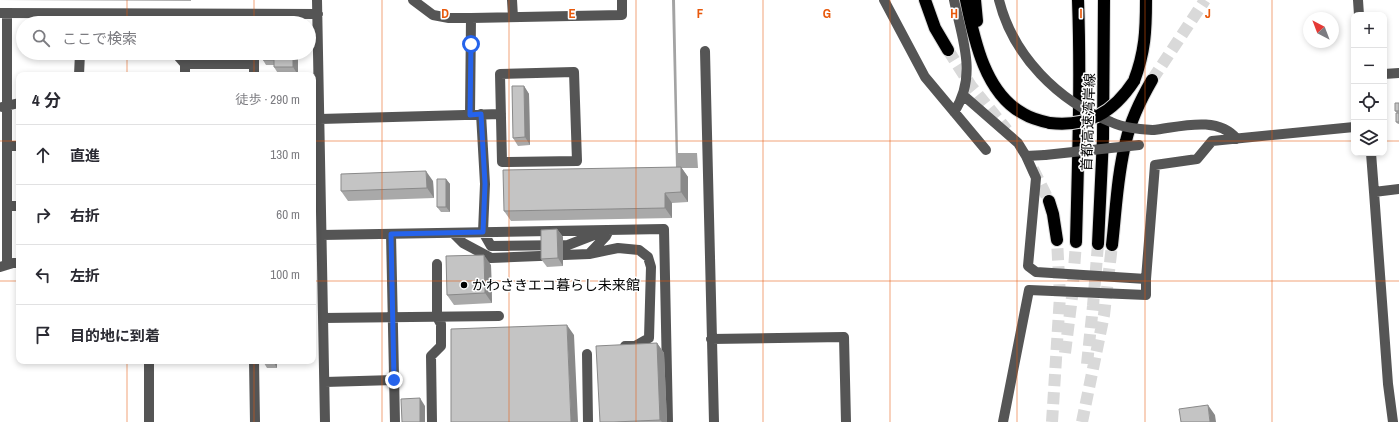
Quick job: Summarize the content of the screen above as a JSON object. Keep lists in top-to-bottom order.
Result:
{
  "streets": {
    "highway": ["首都高速湾岸線"]
  },
  "places": ["かわさきエコ暮らし未来館"],
  "north": "top left",
  "page": {
    "map_buttons": ["+", "−"],
    "search": "ここで検索",
    "heading": ["4 分", "徒歩 · 290 m"],
    "list": [
      ["直進", "130 m"],
      ["右折", "60 m"],
      ["左折", "100 m"],
      "目的地に到着"
    ]
  },
  "grid": {
    "columns": [
      "D",
      "E",
      "F",
      "G",
      "H",
      "I",
      "J"
    ]
  }
}
